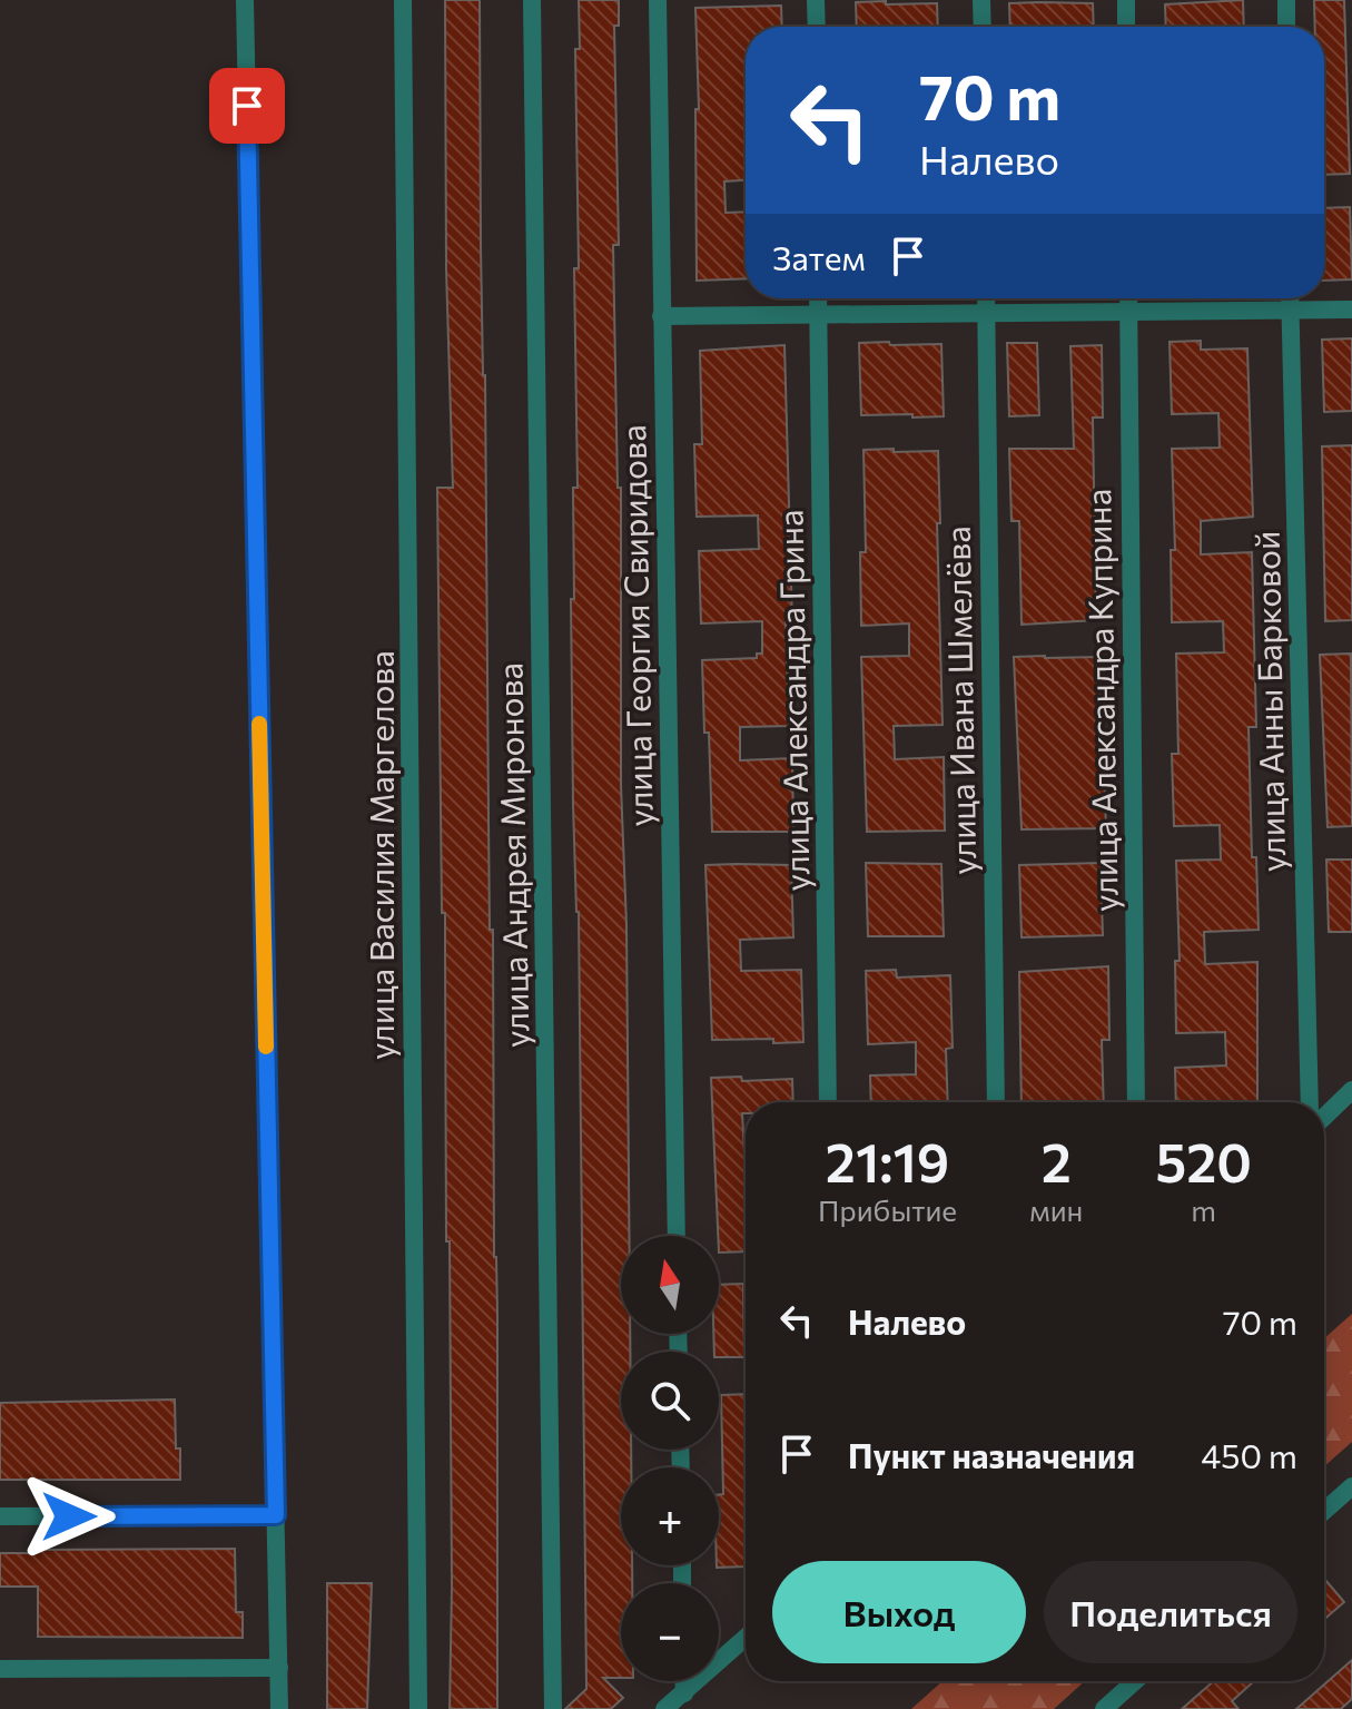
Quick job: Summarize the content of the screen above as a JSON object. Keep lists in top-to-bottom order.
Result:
{
  "streets": {
    "street": [
      "улица Георгия Свиридова",
      "улица Александра Грина",
      "улица Ивана Шмелёва",
      "улица Александра Куприна",
      "улица Анны Барковой",
      "улица Василия Маргелова",
      "улица Андрея Миронова"
    ]
  },
  "north": "top",
  "page": {
    "turn": ["70 m", "Налево"],
    "then": "Затем",
    "eta": [
      "21:19",
      "Прибытие",
      "2",
      "мин",
      "520",
      "m"
    ],
    "map_buttons": ["+", "−"],
    "list": [
      {
        "name": "Налево",
        "value": "70 m"
      },
      {
        "name": "Пункт назначения",
        "value": "450 m"
      }
    ],
    "buttons": ["Выход", "Поделиться"]
  }
}
